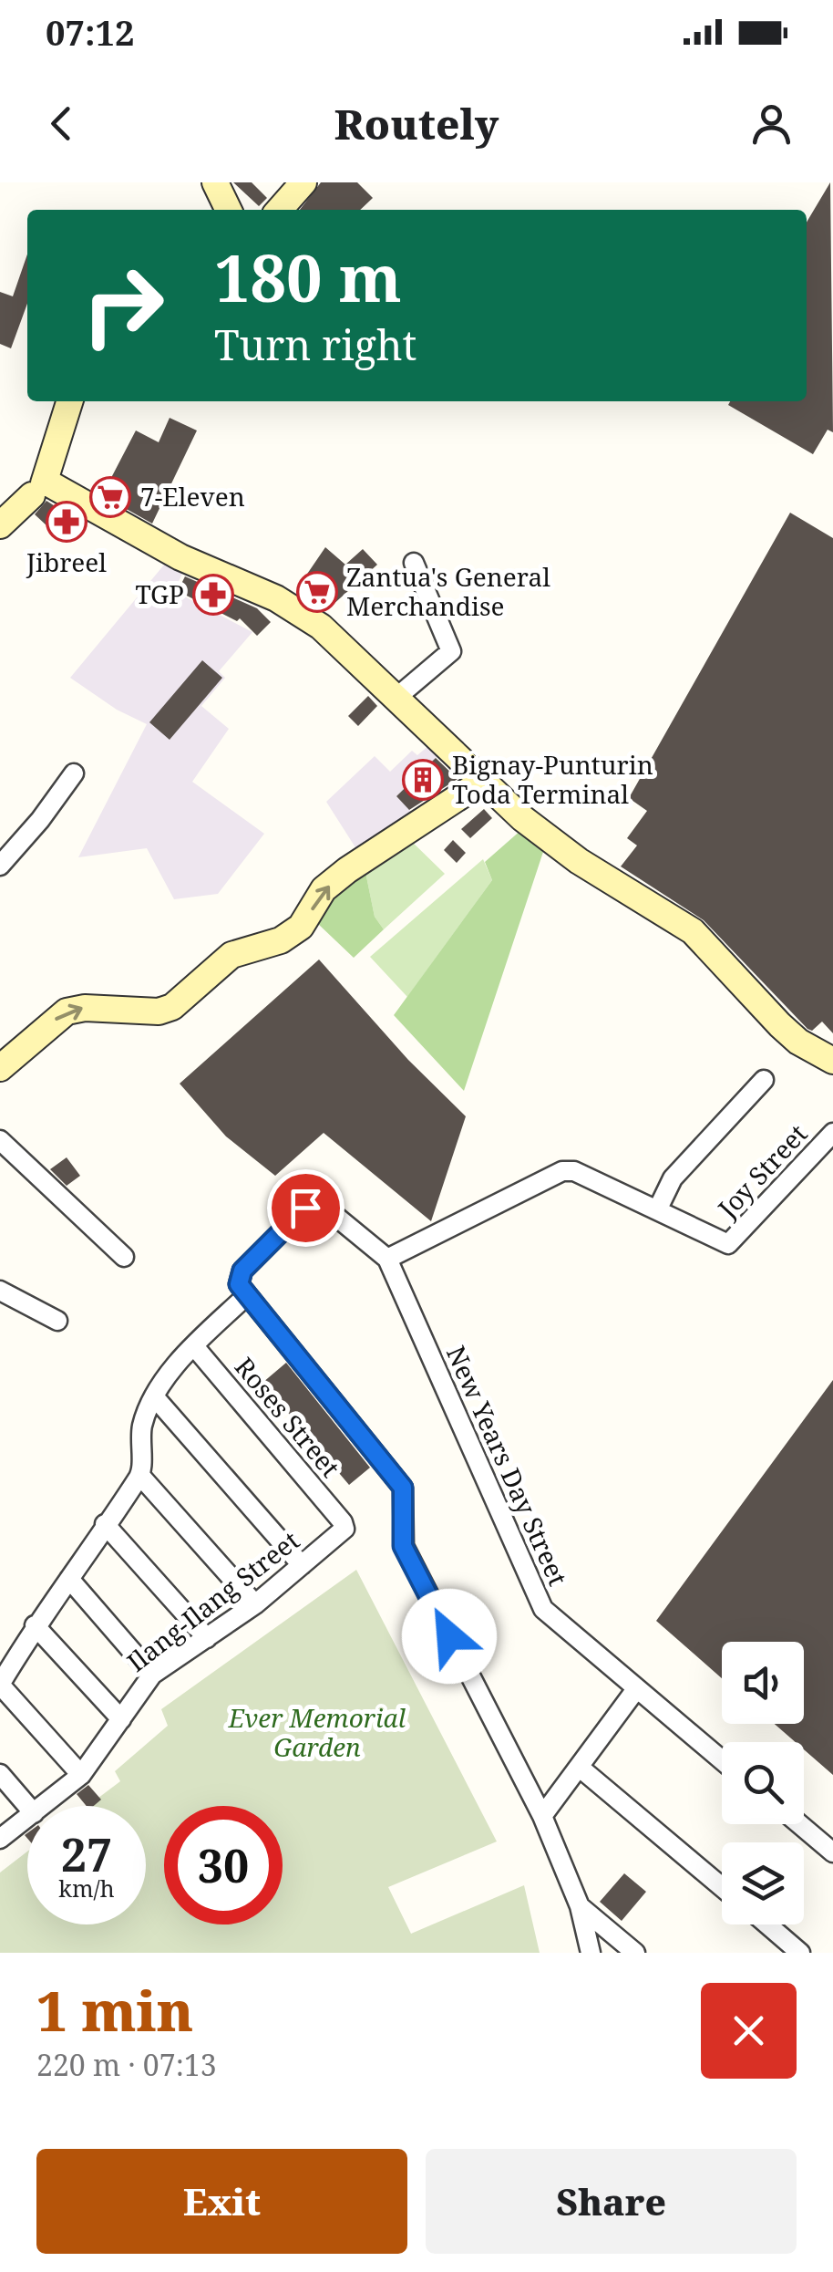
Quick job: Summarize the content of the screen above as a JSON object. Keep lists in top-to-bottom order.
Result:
{
  "streets": {
    "street": [
      "Joy Street",
      "Roses Street",
      "New Years Day Street",
      "Ilang-Ilang Street"
    ]
  },
  "crossings": [
    ["Roses Street", "Ilang-Ilang Street"]
  ],
  "parks": ["Ever Memorial Garden"],
  "places": {
    "supermarket": ["7-Eleven", "Zantua's General Merchandise"],
    "pharmacy": ["Jibreel", "TGP"],
    "building": ["Bignay-Punturin Toda Terminal"]
  },
  "page": {
    "status": "07:12",
    "header": "Routely",
    "turn": ["180 m", "Turn right"],
    "speed": "27 km/h",
    "limit": "30",
    "heading": ["1 min", "220 m · 07:13"],
    "buttons": ["Exit", "Share"]
  }
}
